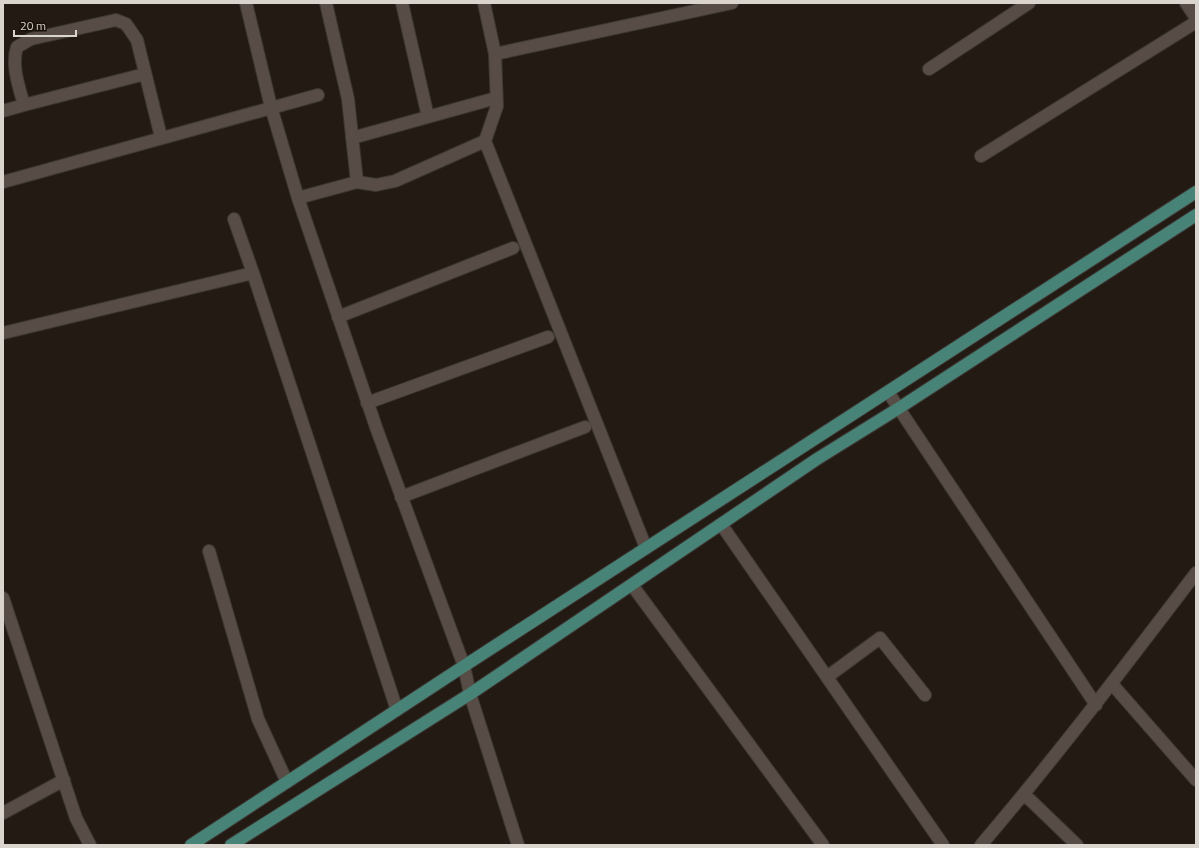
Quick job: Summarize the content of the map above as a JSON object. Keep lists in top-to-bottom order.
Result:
{
  "scale_bar": "20 m"
}
